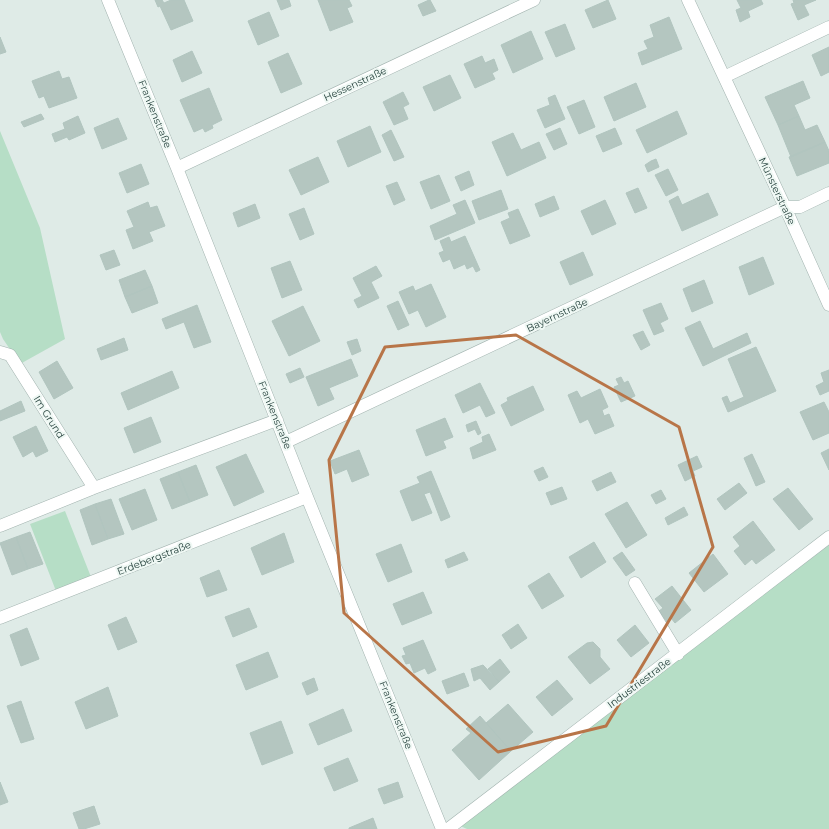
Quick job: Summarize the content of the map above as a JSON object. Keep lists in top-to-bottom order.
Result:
{
  "streets": {
    "street": [
      "Hessenstraße",
      "Frankenstraße",
      "Münsterstraße",
      "Bayernstraße",
      "Im Grund",
      "Erdebergstraße",
      "Industriestraße"
    ]
  },
  "crossings": [
    ["Hessenstraße", "Frankenstraße"],
    ["Frankenstraße", "Bayernstraße"],
    ["Frankenstraße", "Erdebergstraße"],
    ["Münsterstraße", "Bayernstraße"]
  ]
}
